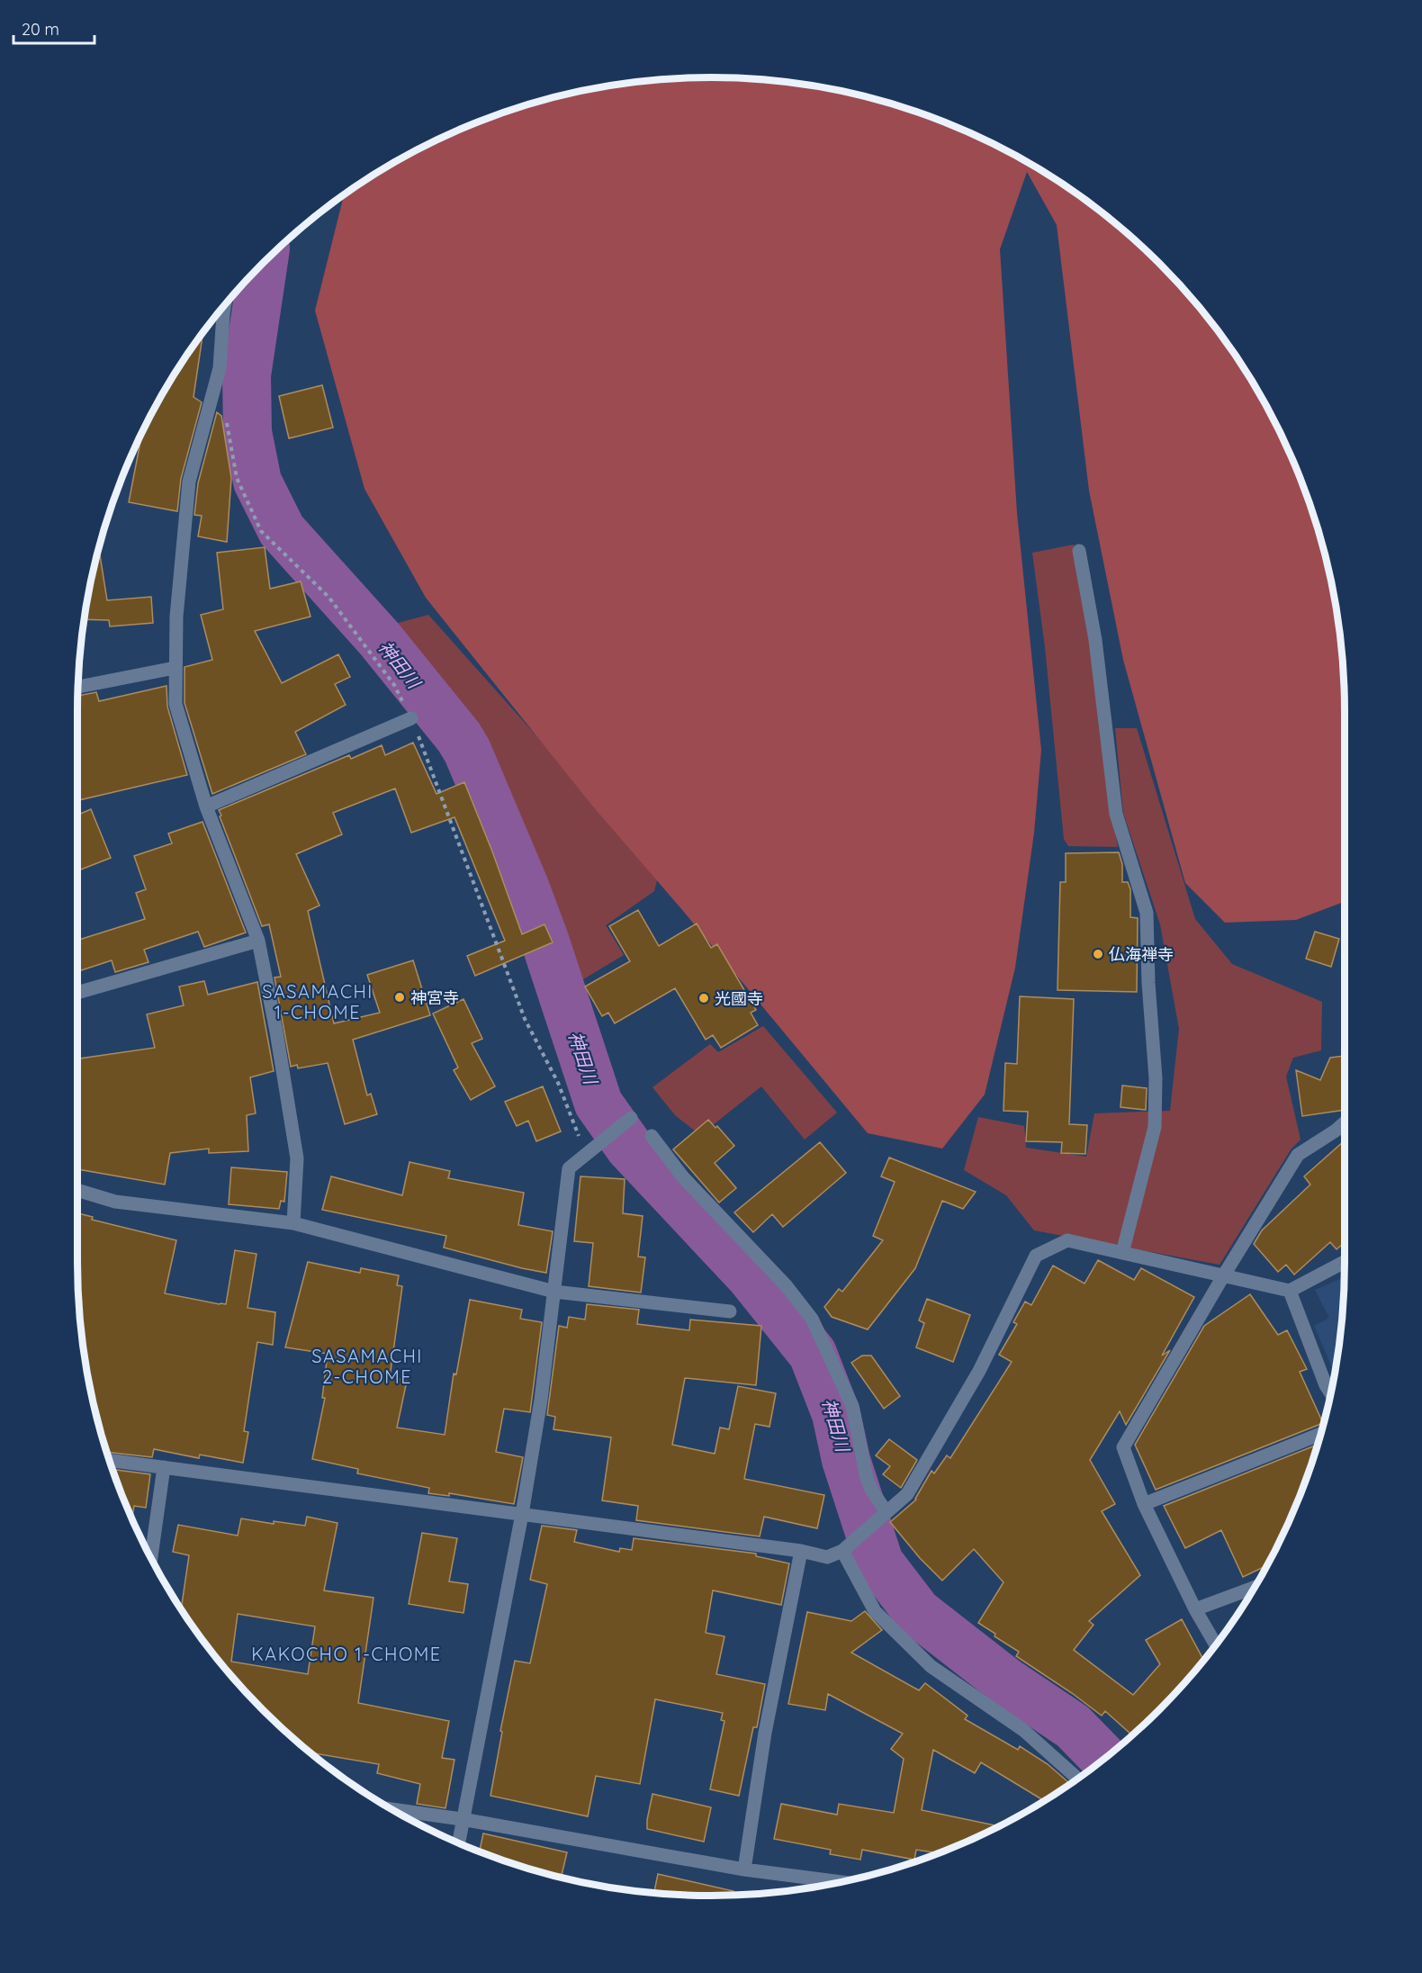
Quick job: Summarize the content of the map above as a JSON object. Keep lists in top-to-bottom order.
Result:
{
  "districts": ["SASAMACHI 1-CHOME", "SASAMACHI 2-CHOME", "KAKOCHO 1-CHOME"],
  "water": ["神田川"],
  "places": ["仏海禅寺", "神宮寺", "光國寺"],
  "scale_bar": "20 m"
}
